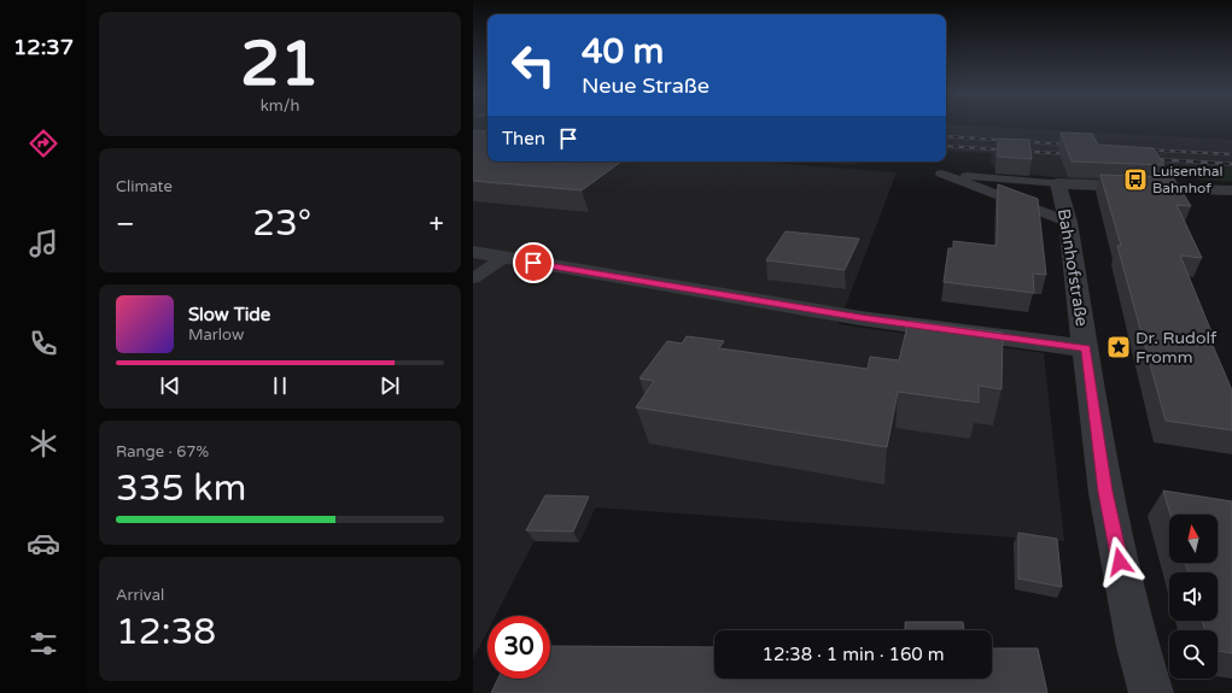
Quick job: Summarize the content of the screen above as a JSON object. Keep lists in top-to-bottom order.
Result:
{
  "streets": {
    "street": ["Bahnhofstraße"]
  },
  "places": {
    "bus stop": ["Luisenthal Bahnhof"],
    "place": ["Dr. Rudolf Fromm"]
  },
  "north": "top",
  "page": {
    "tabs": "12:37",
    "tile": [
      ["21", "km/h"],
      "Climate",
      ["Range · 67%", "335 km"],
      ["Arrival", "12:38"]
    ],
    "turn": ["40 m", "Neue Straße"],
    "then": "Then",
    "heat": ["−", "23°", "+"],
    "song": ["Slow Tide", "Marlow"],
    "limit": "30",
    "trip": "12:38 · 1 min · 160 m"
  }
}
